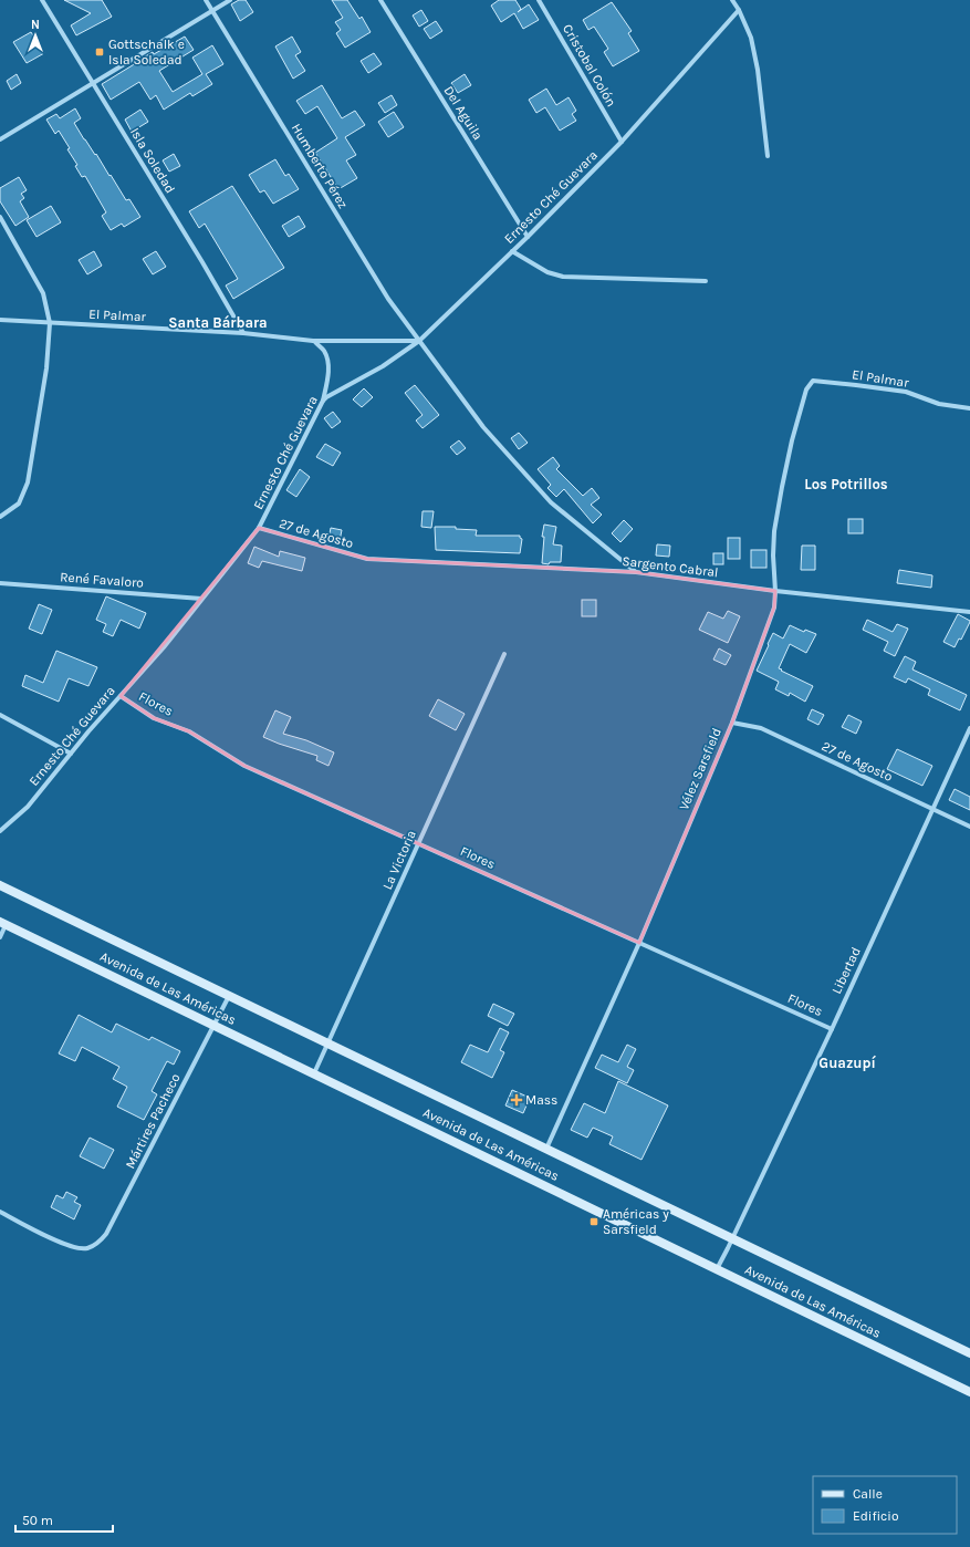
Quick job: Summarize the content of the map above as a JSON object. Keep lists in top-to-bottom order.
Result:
{
  "streets": {
    "main road": ["Avenida de Las Américas"],
    "street": [
      "Cristobal Colón",
      "Del Aguila",
      "Isla Soledad",
      "Humberto Pérez",
      "Ernesto Ché Guevara",
      "El Palmar",
      "27 de Agosto",
      "Sargento Cabral",
      "René Favaloro",
      "Flores",
      "Vélez Sarsfield",
      "La Victoria",
      "Libertad",
      "Mártires Pacheco"
    ]
  },
  "crossings": [
    ["Cristobal Colón", "Ernesto Ché Guevara"],
    ["Del Aguila", "Ernesto Ché Guevara"],
    ["Isla Soledad", "El Palmar"],
    ["Humberto Pérez", "Ernesto Ché Guevara"],
    ["Humberto Pérez", "El Palmar"],
    ["Humberto Pérez", "Sargento Cabral"],
    ["Ernesto Ché Guevara", "El Palmar"],
    ["Ernesto Ché Guevara", "27 de Agosto"],
    ["Ernesto Ché Guevara", "René Favaloro"],
    ["Ernesto Ché Guevara", "Flores"],
    ["El Palmar", "Vélez Sarsfield"],
    ["27 de Agosto", "Sargento Cabral"],
    ["27 de Agosto", "Vélez Sarsfield"],
    ["27 de Agosto", "Libertad"],
    ["Sargento Cabral", "Vélez Sarsfield"],
    ["Flores", "Vélez Sarsfield"],
    ["Flores", "La Victoria"],
    ["Flores", "Libertad"],
    ["Vélez Sarsfield", "Avenida de Las Américas"],
    ["La Victoria", "Avenida de Las Américas"],
    ["Libertad", "Avenida de Las Américas"],
    ["Avenida de Las Américas", "Mártires Pacheco"]
  ],
  "districts": ["Santa Bárbara", "Los Potrillos", "Guazupí"],
  "places": {
    "transit": ["Gottschalk e Isla Soledad", "Américas y Sarsfield"],
    "health": ["Mass"]
  },
  "legend": ["Calle", "Edificio"],
  "scale_bar": "50 m",
  "north": "top"
}
